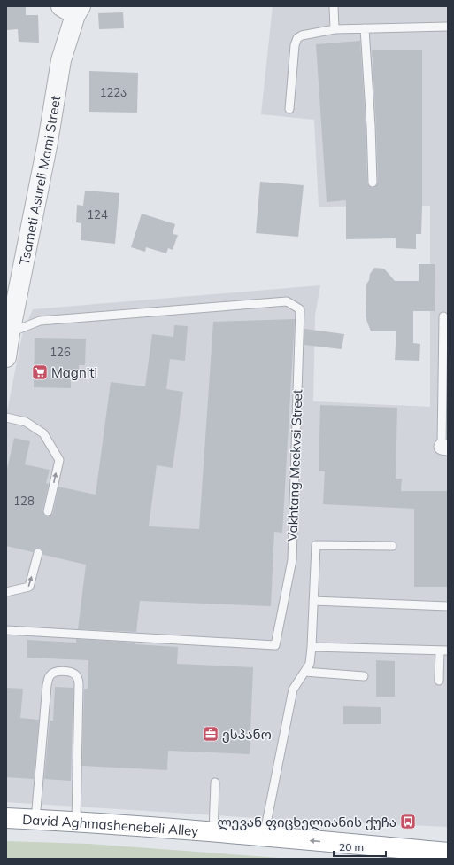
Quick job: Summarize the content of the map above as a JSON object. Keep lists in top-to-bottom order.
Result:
{
  "streets": {
    "highway": ["David Aghmashenebeli Alley"],
    "street": ["Tsameti Asureli Mami Street"],
    "lane": ["Vakhtang Meekvsi Street"]
  },
  "crossings": [
    ["Tsameti Asureli Mami Street", "Vakhtang Meekvsi Street"]
  ],
  "one_way": ["David Aghmashenebeli Alley"],
  "places": {
    "supermarket": ["Magniti"],
    "office": ["ესპანო"],
    "bus stop": ["ლევან ფიცხელიანის ქუჩა"]
  },
  "house_numbers": [
    "122ა",
    "124",
    "126",
    "128"
  ],
  "scale_bar": "20 m"
}
